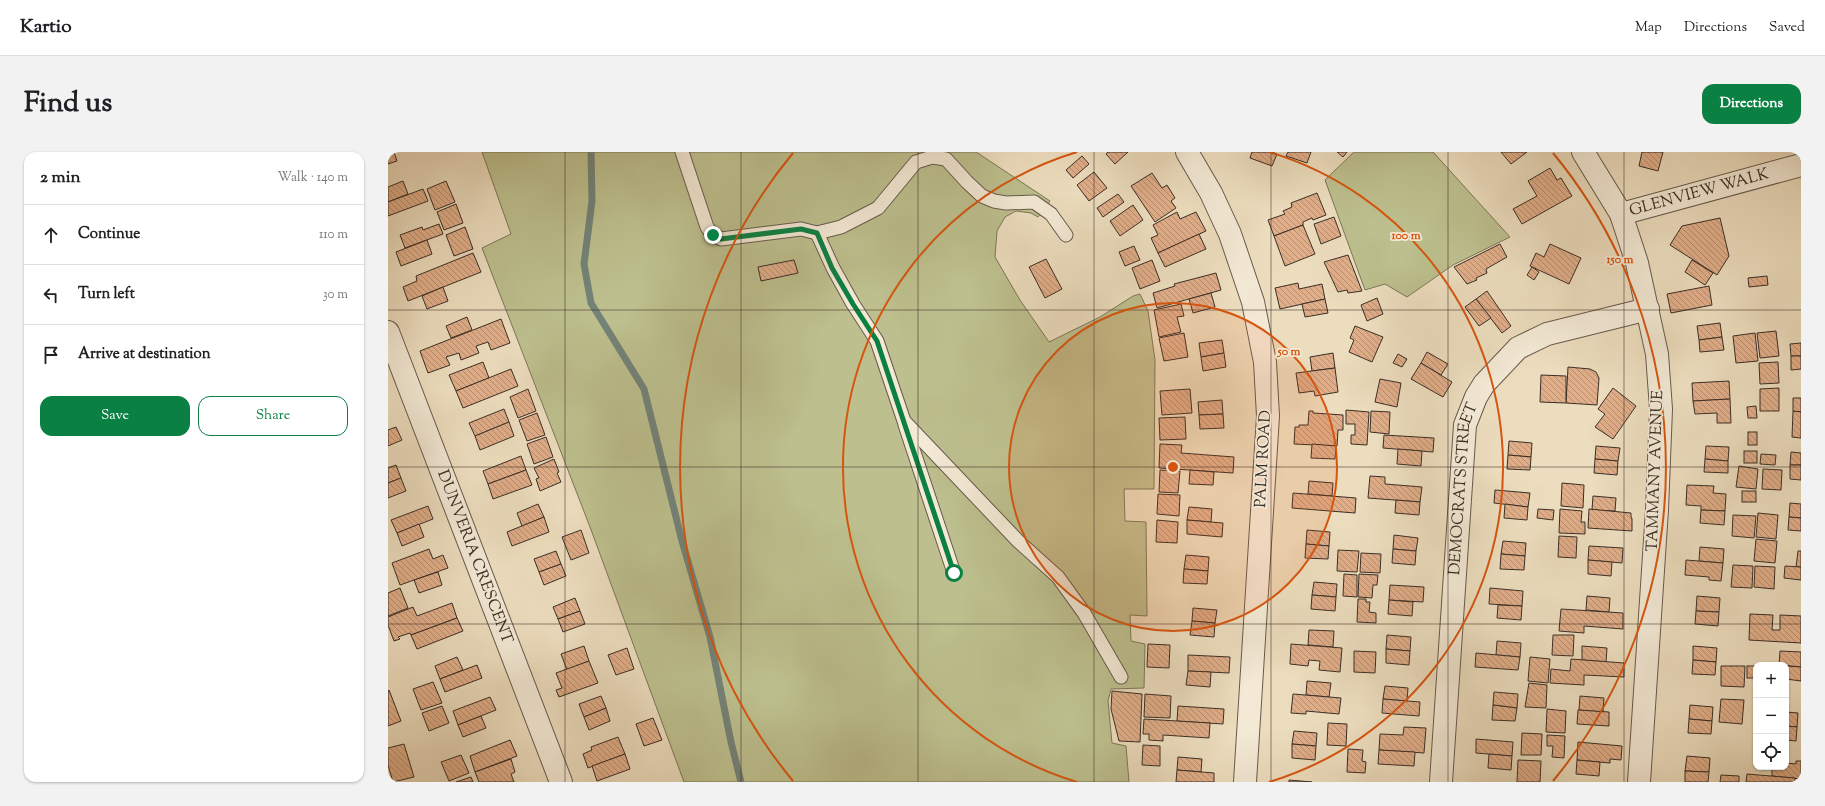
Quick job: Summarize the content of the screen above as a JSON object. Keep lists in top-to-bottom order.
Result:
{
  "streets": {
    "street": [
      "GLENVIEW WALK",
      "PALM ROAD",
      "TAMMANY AVENUE",
      "DEMOCRATS STREET",
      "DUNVERIA CRESCENT"
    ]
  },
  "crossings": [
    ["GLENVIEW WALK", "TAMMANY AVENUE"],
    ["TAMMANY AVENUE", "DEMOCRATS STREET"]
  ],
  "page": {
    "header": "Kartio",
    "nav": ["Map", "Directions", "Saved"],
    "title": "Find us",
    "buttons": [
      "Directions",
      ["Save", "Share"]
    ],
    "heading": ["2 min", "Walk · 140 m"],
    "list": [
      ["Continue", "110 m"],
      ["Turn left", "30 m"],
      "Arrive at destination"
    ],
    "map_buttons": ["+", "−"]
  },
  "rings": ["100 m", "150 m", "50 m"]
}
